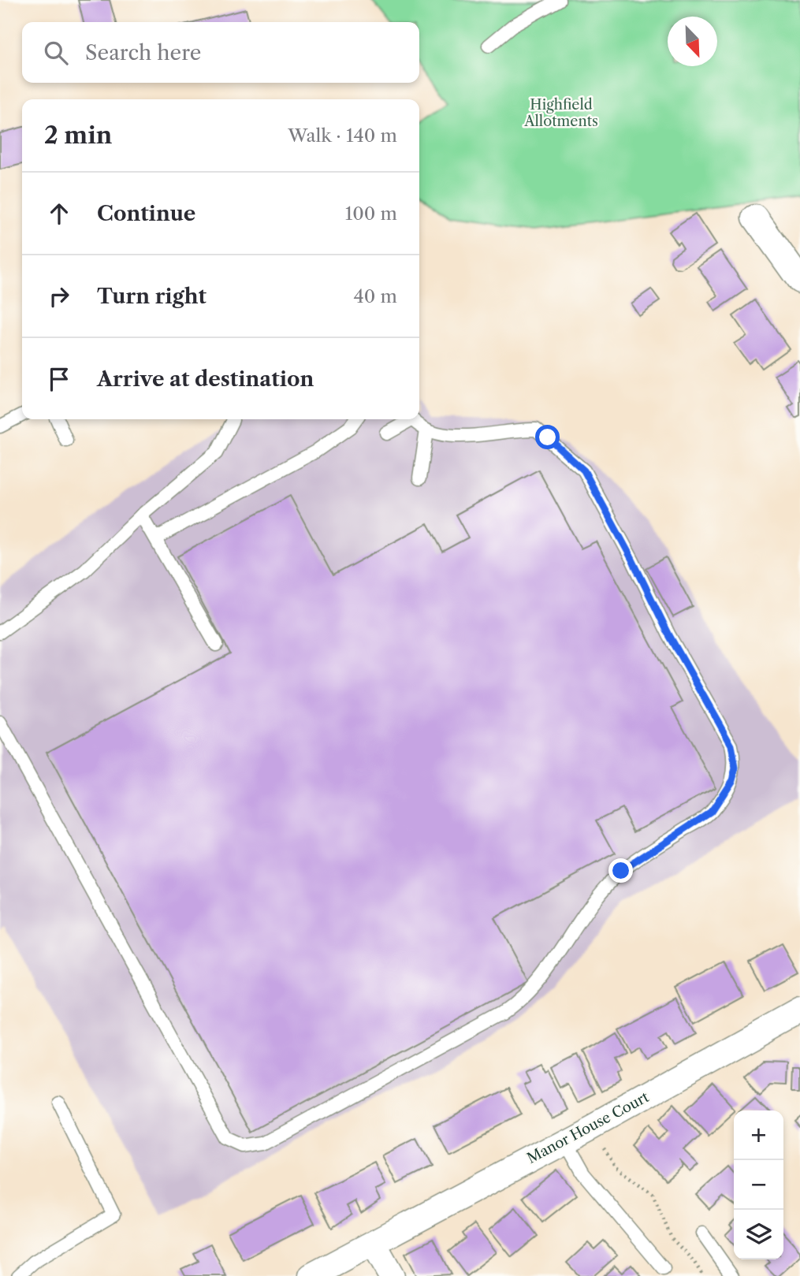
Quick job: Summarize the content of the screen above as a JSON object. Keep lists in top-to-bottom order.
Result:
{
  "streets": {
    "street": ["Manor House Court"]
  },
  "parks": ["Highfield Allotments"],
  "north": "bottom right",
  "page": {
    "search": "Search here",
    "heading": ["2 min", "Walk · 140 m"],
    "list": [
      ["Continue", "100 m"],
      ["Turn right", "40 m"],
      "Arrive at destination"
    ],
    "map_buttons": ["+", "−"]
  }
}
